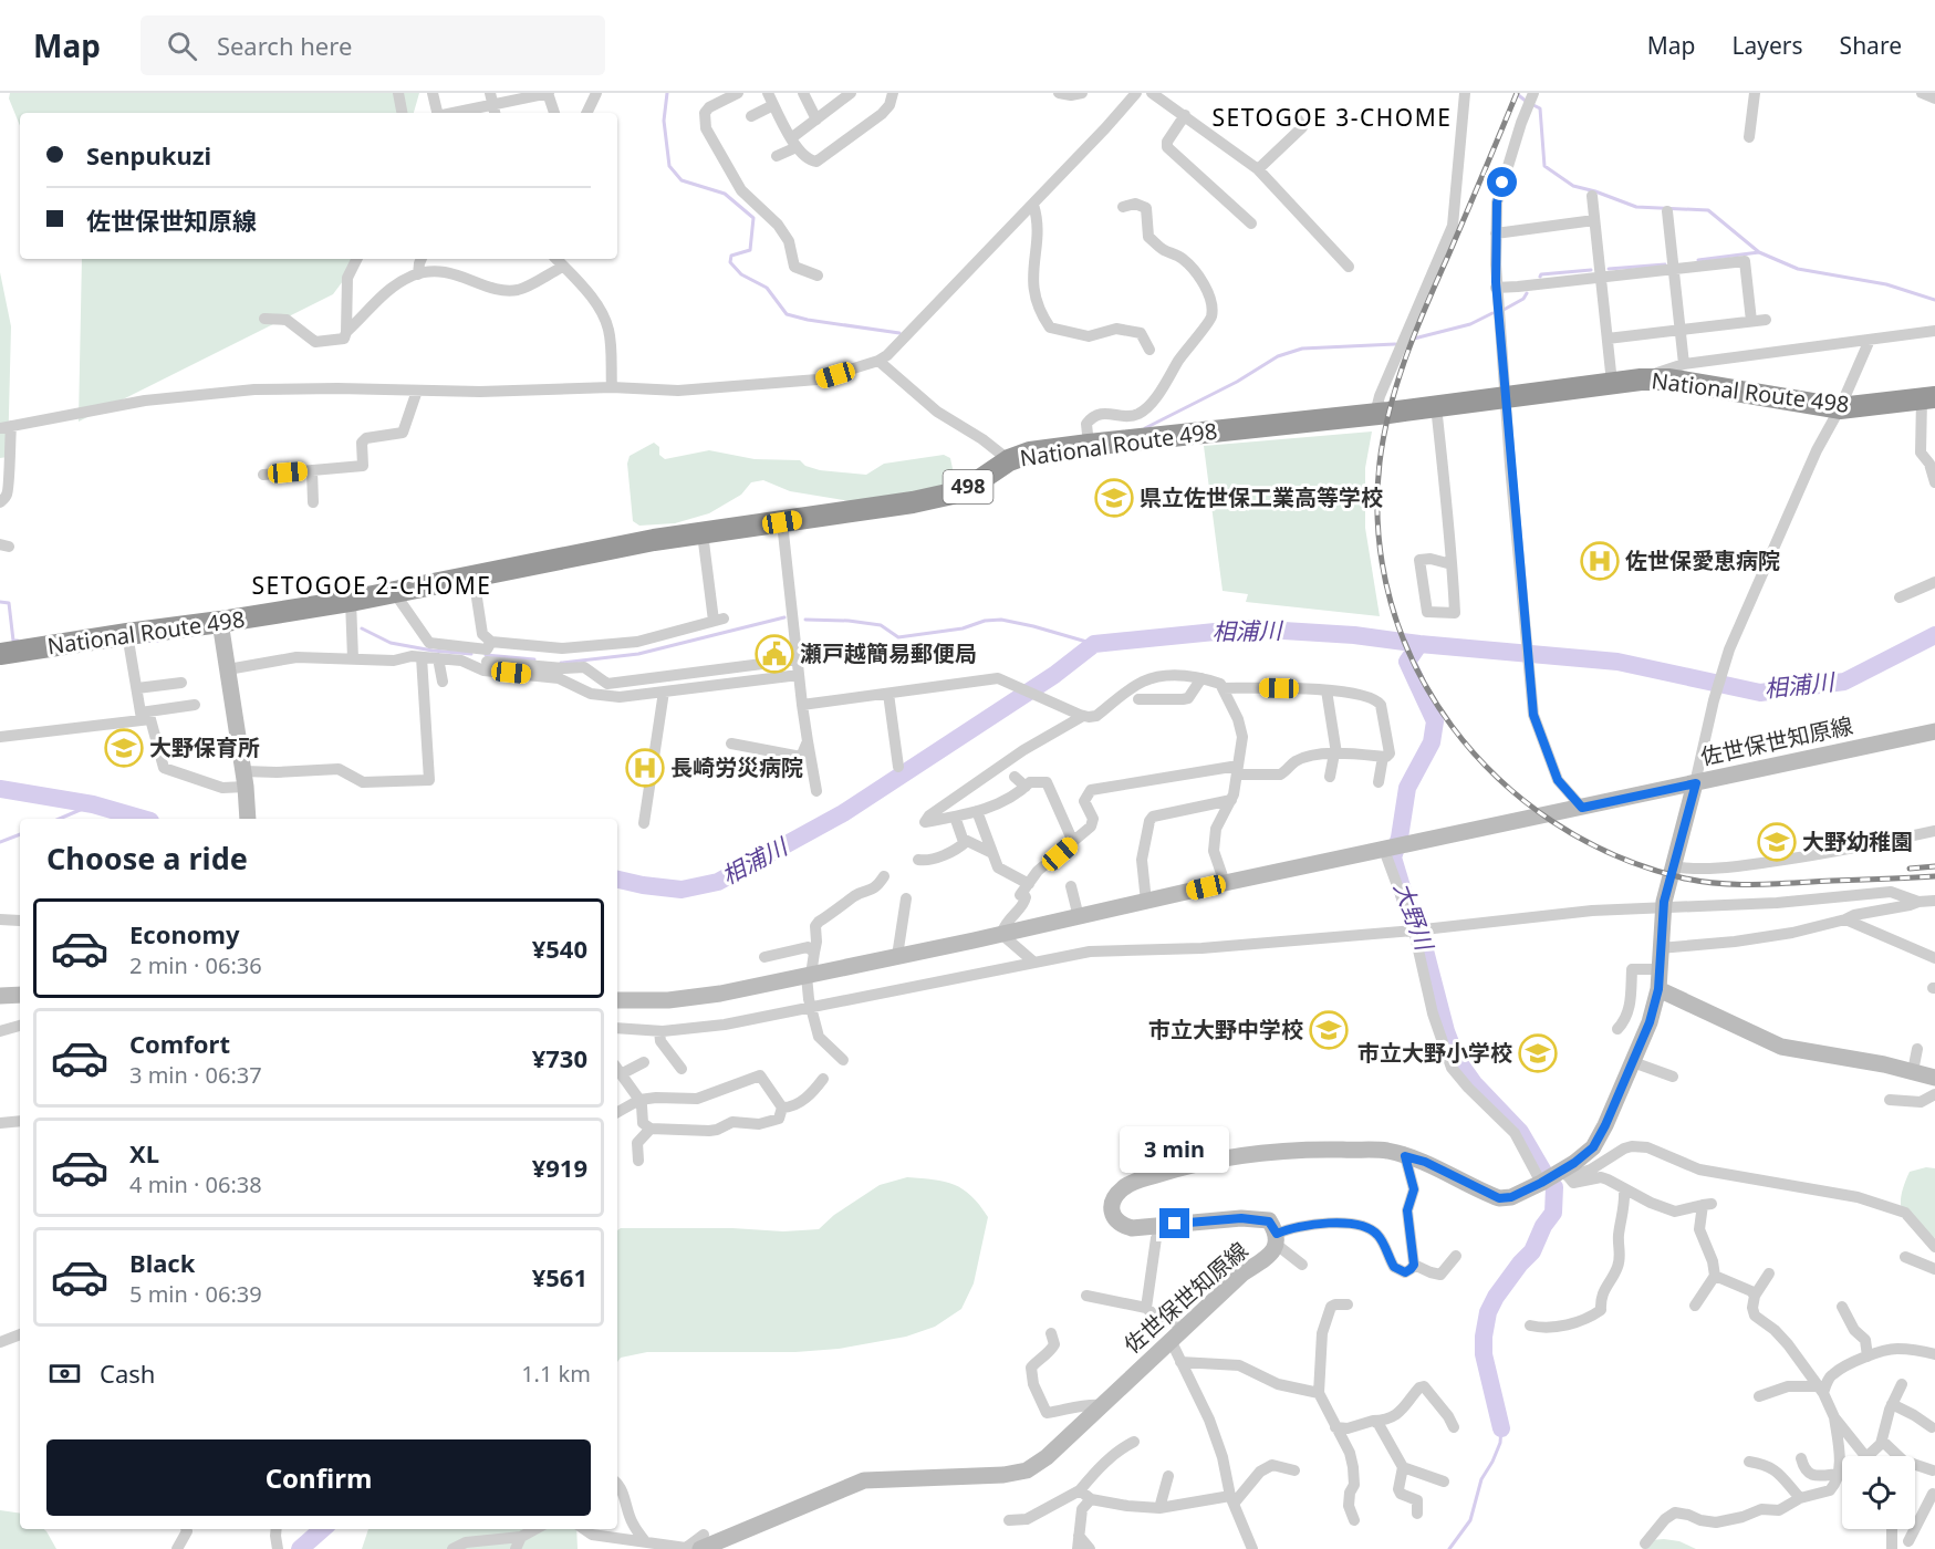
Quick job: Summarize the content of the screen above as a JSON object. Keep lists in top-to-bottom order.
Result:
{
  "streets": {
    "highway": ["National Route 498", "498"],
    "main road": ["佐世保世知原線"]
  },
  "districts": ["SETOGOE 3-CHOME", "SETOGOE 2-CHOME"],
  "water": ["相浦川", "大野川"],
  "places": {
    "school or university": [
      "県立佐世保工業高等学校",
      "大野保育所",
      "大野幼稚園",
      "市立大野中学校",
      "市立大野小学校"
    ],
    "hospital": ["佐世保愛恵病院", "長崎労災病院"],
    "public building": ["瀬戸越簡易郵便局"]
  },
  "page": {
    "header": "Map",
    "search": "Search here",
    "nav": ["Map", "Layers", "Share"],
    "banner": ["Senpukuzi", "佐世保世知原線"],
    "heading": "Choose a ride",
    "list": [
      {
        "name": "Economy",
        "note": "2 min · 06:36",
        "value": "¥540"
      },
      {
        "name": "Comfort",
        "note": "3 min · 06:37",
        "value": "¥730"
      },
      {
        "name": "XL",
        "note": "4 min · 06:38",
        "value": "¥919"
      },
      {
        "name": "Black",
        "note": "5 min · 06:39",
        "value": "¥561"
      }
    ],
    "bubble": "3 min",
    "pay": ["Cash", "1.1 km"],
    "buttons": "Confirm"
  }
}
